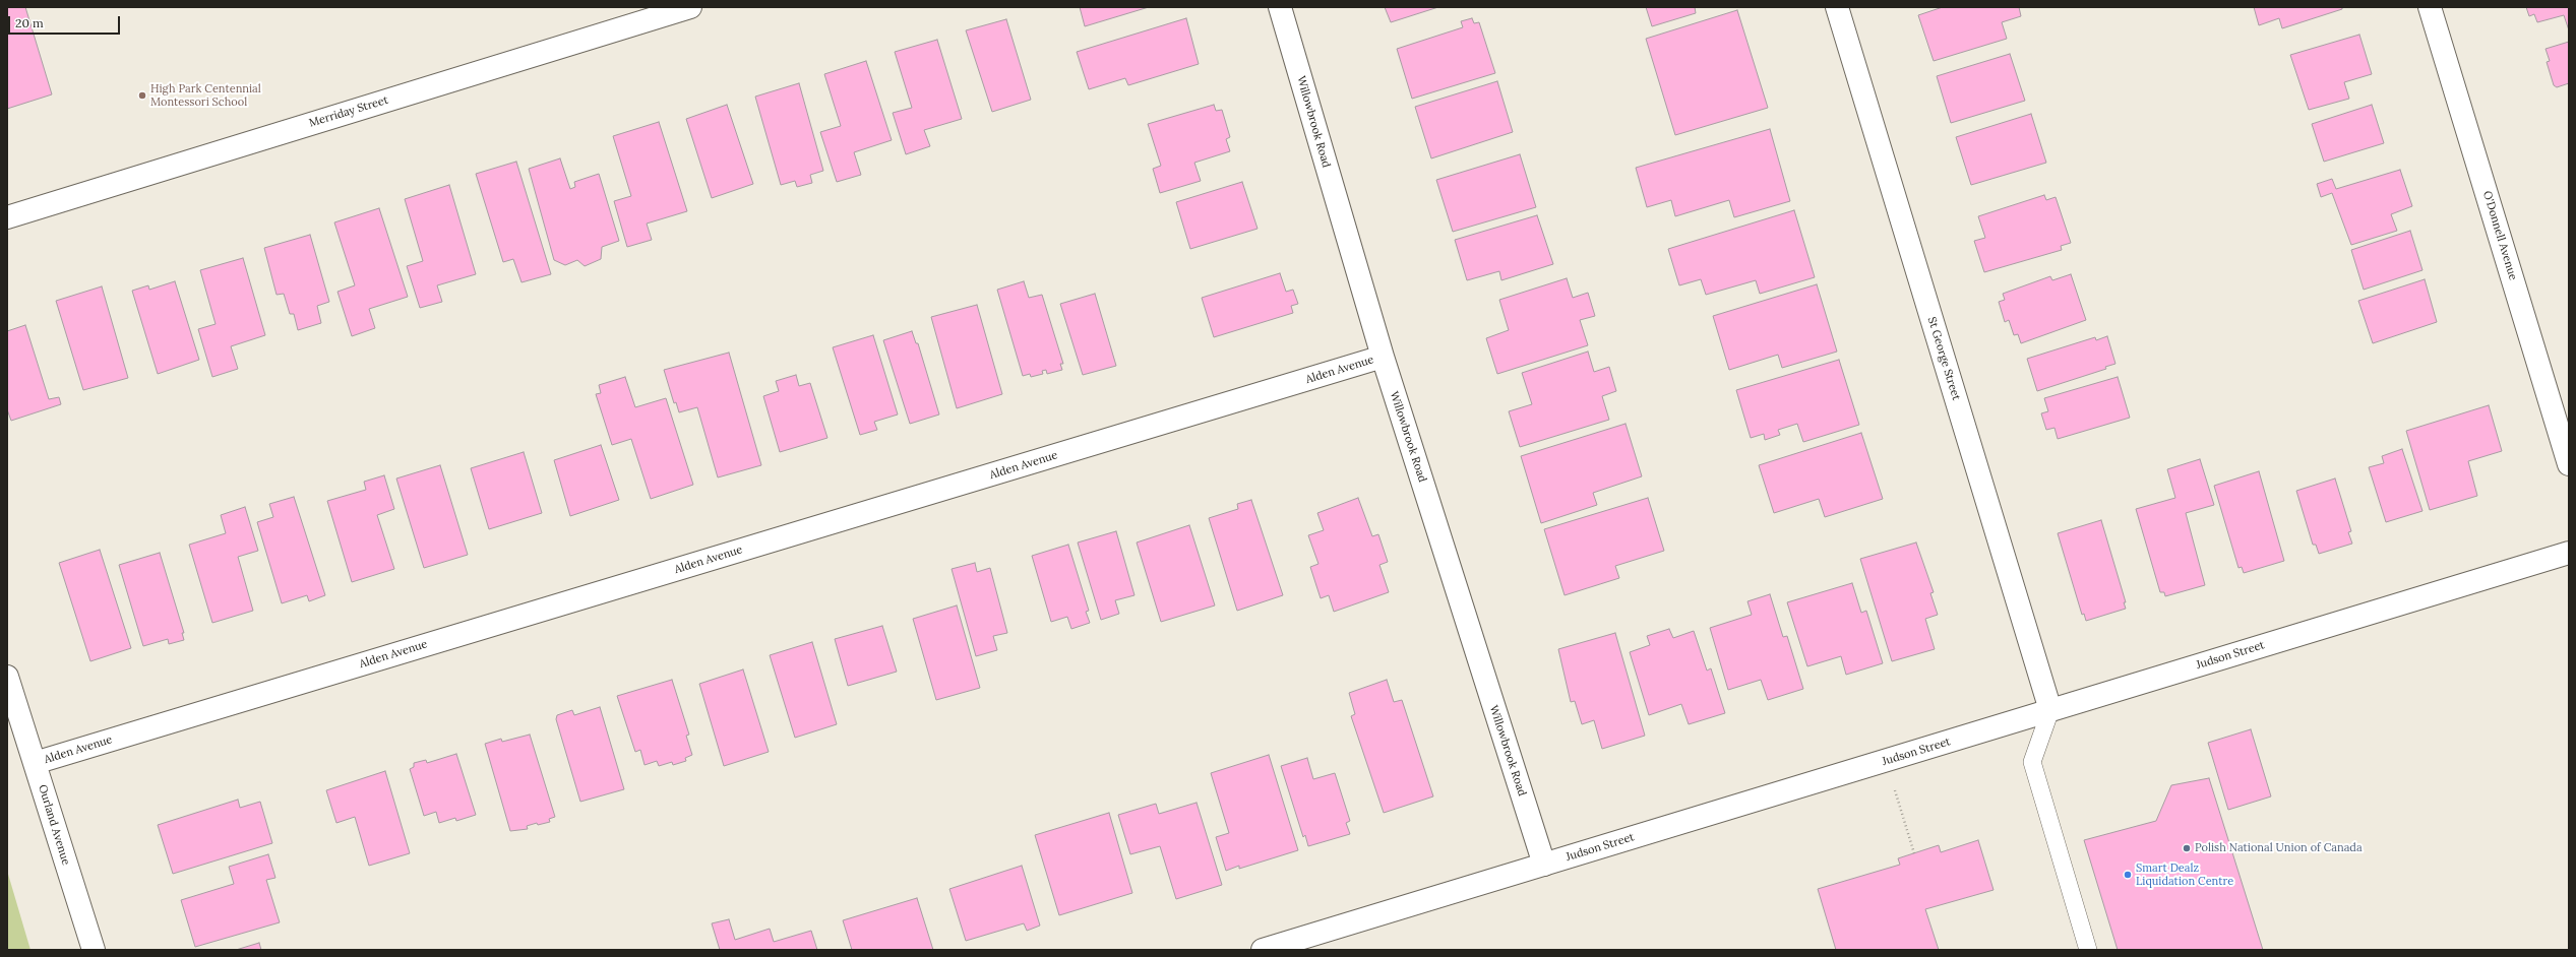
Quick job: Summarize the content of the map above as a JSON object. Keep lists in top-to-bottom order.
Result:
{
  "streets": {
    "street": [
      "Merriday Street",
      "Willowbrook Road",
      "O'Donnell Avenue",
      "St George Street",
      "Alden Avenue",
      "Judson Street",
      "Ourland Avenue"
    ]
  },
  "crossings": [
    ["Willowbrook Road", "Alden Avenue"],
    ["Willowbrook Road", "Judson Street"],
    ["St George Street", "Judson Street"],
    ["Alden Avenue", "Ourland Avenue"]
  ],
  "places": ["High Park Centennial Montessori School", "Polish National Union of Canada", "Smart Dealz Liquidation Centre"],
  "scale_bar": "20 m"
}
